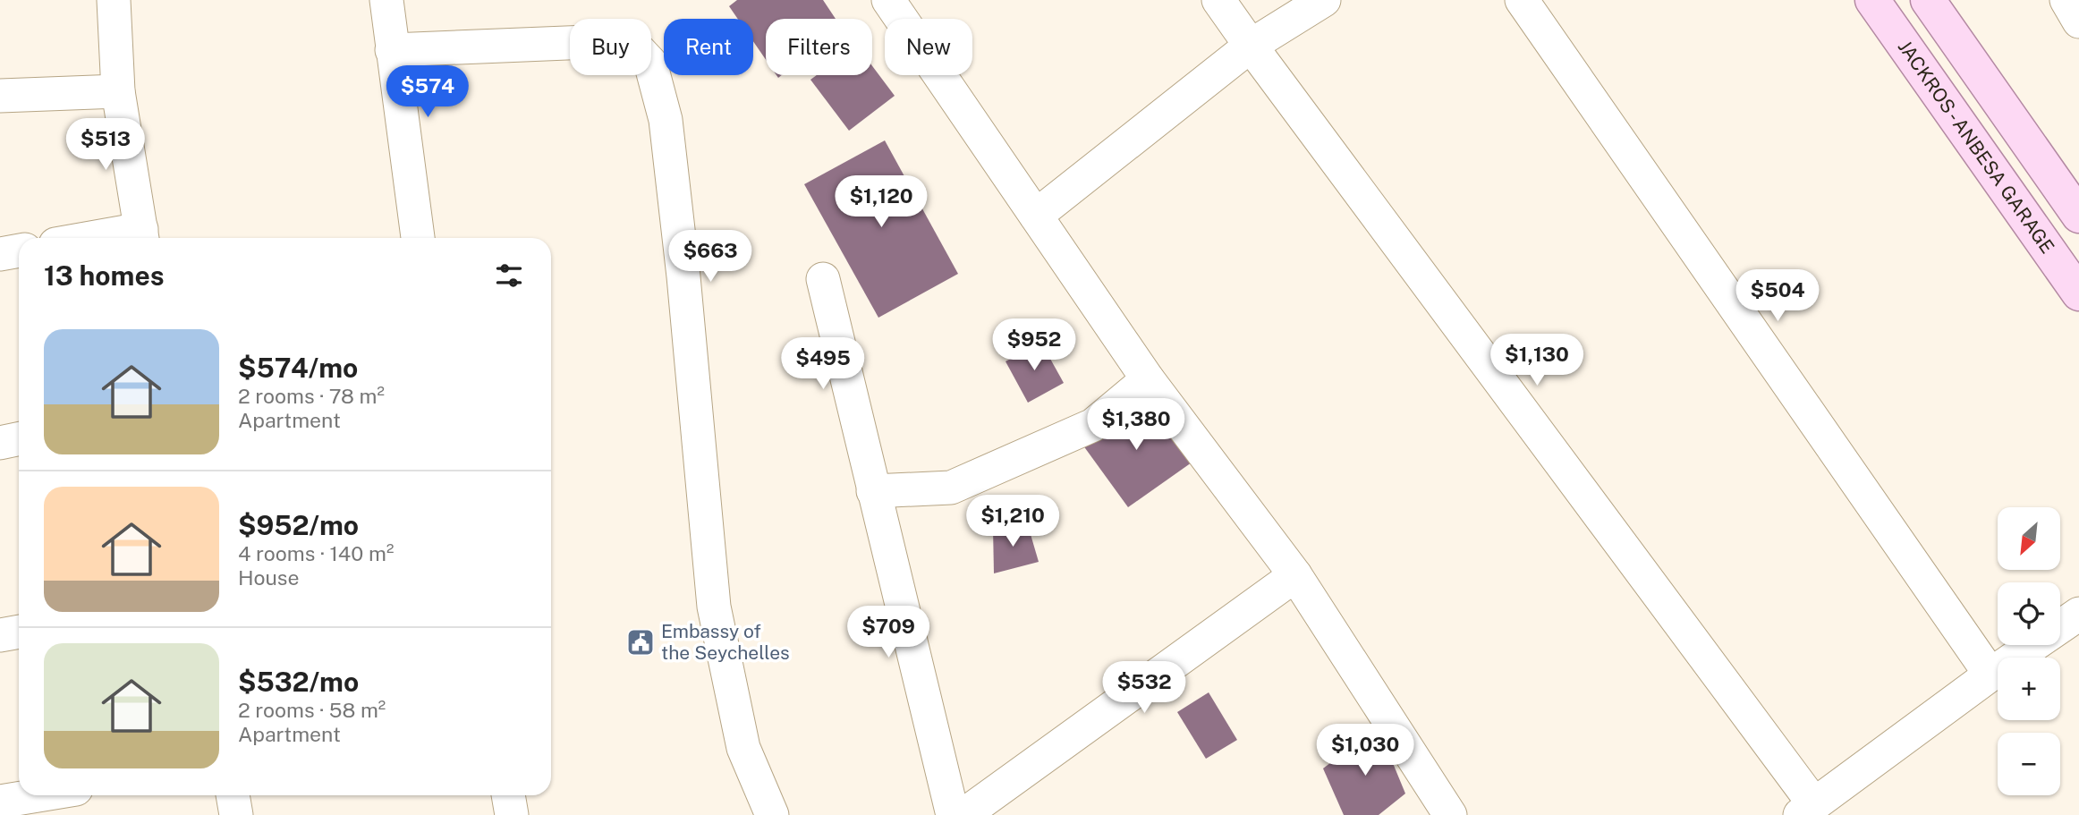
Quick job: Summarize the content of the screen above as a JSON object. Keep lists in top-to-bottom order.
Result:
{
  "streets": {
    "main road": ["JACKROS - ANBESA GARAGE"]
  },
  "places": {
    "public building": ["Embassy of the Seychelles"]
  },
  "north": "bottom left",
  "page": {
    "chip": [
      "Buy",
      "Rent",
      "Filters",
      "New"
    ],
    "price": [
      "$574",
      "$513",
      "$1,120",
      "$663",
      "$504",
      "$952",
      "$1,130",
      "$495",
      "$1,380",
      "$1,210",
      "$709",
      "$532",
      "$1,030"
    ],
    "heading": "13 homes",
    "list": [
      {
        "name": "$574/mo",
        "note": "2 rooms · 78 m² · Apartment"
      },
      {
        "name": "$952/mo",
        "note": "4 rooms · 140 m² · House"
      },
      {
        "name": "$532/mo",
        "note": "2 rooms · 58 m² · Apartment"
      }
    ],
    "map_buttons": ["+", "−"]
  }
}
